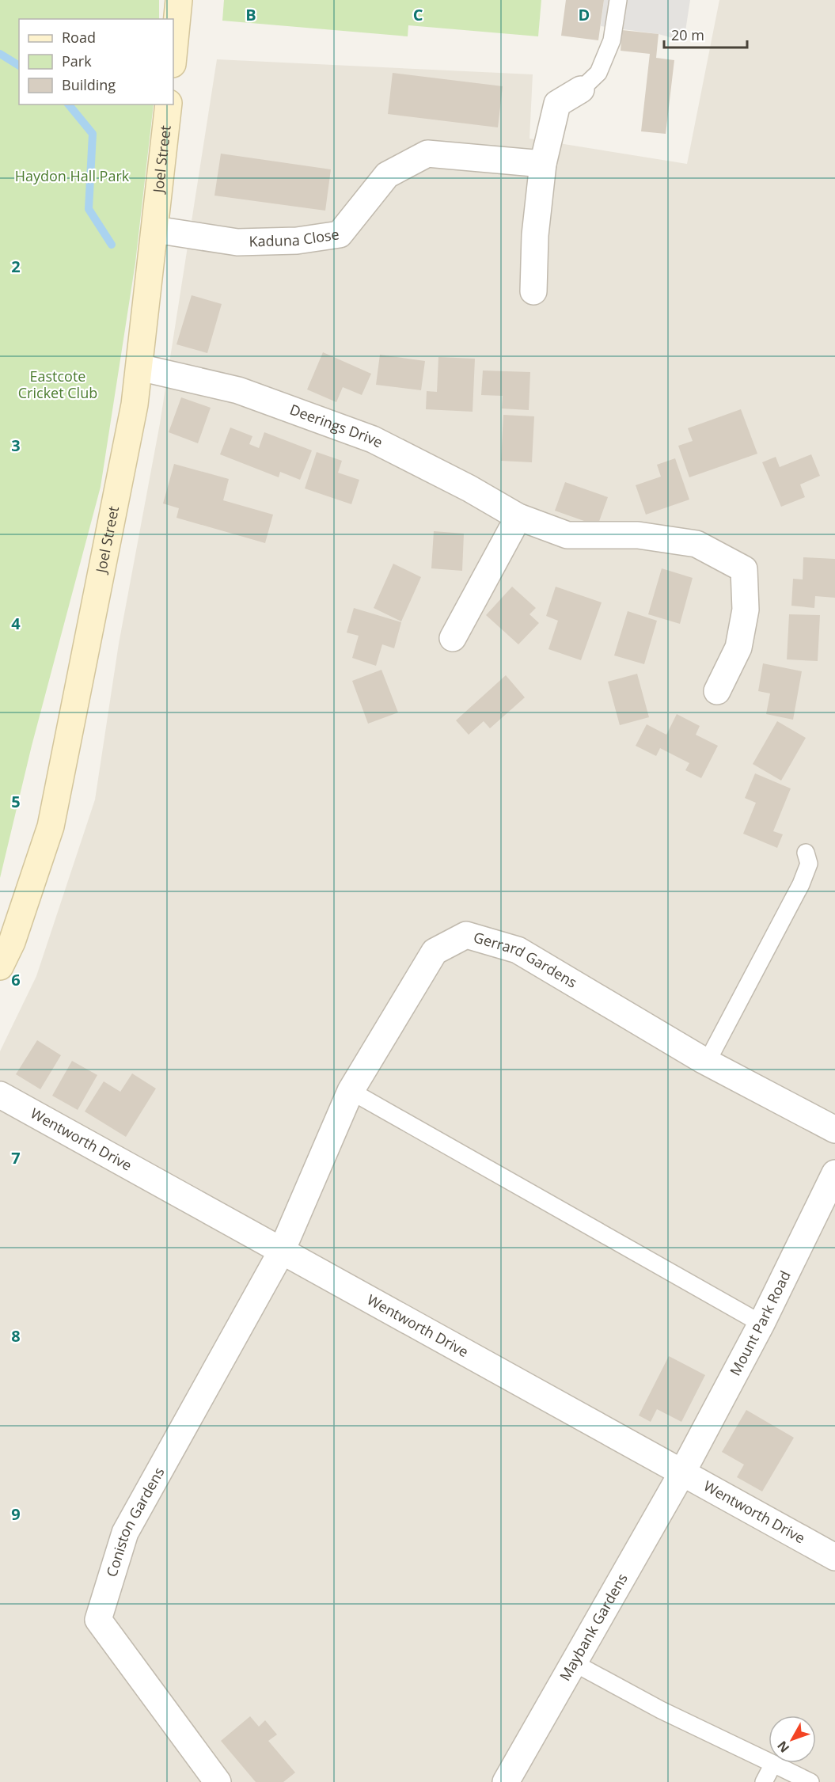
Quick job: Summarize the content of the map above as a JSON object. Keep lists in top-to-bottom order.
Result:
{
  "streets": {
    "main road": ["Joel Street"],
    "street": [
      "Kaduna Close",
      "Deerings Drive",
      "Gerrard Gardens",
      "Wentworth Drive",
      "Mount Park Road",
      "Coniston Gardens",
      "Maybank Gardens"
    ]
  },
  "crossings": [
    ["Joel Street", "Kaduna Close"],
    ["Joel Street", "Deerings Drive"],
    ["Gerrard Gardens", "Wentworth Drive"],
    ["Gerrard Gardens", "Coniston Gardens"],
    ["Wentworth Drive", "Mount Park Road"],
    ["Wentworth Drive", "Coniston Gardens"],
    ["Wentworth Drive", "Maybank Gardens"],
    ["Mount Park Road", "Maybank Gardens"]
  ],
  "parks": ["Haydon Hall Park", "Eastcote Cricket Club"],
  "legend": ["Road", "Park", "Building"],
  "scale_bar": "20 m",
  "north": "bottom left",
  "grid": {
    "columns": ["B", "C", "D"],
    "rows": [
      "2",
      "3",
      "4",
      "5",
      "6",
      "7",
      "8",
      "9"
    ]
  }
}
